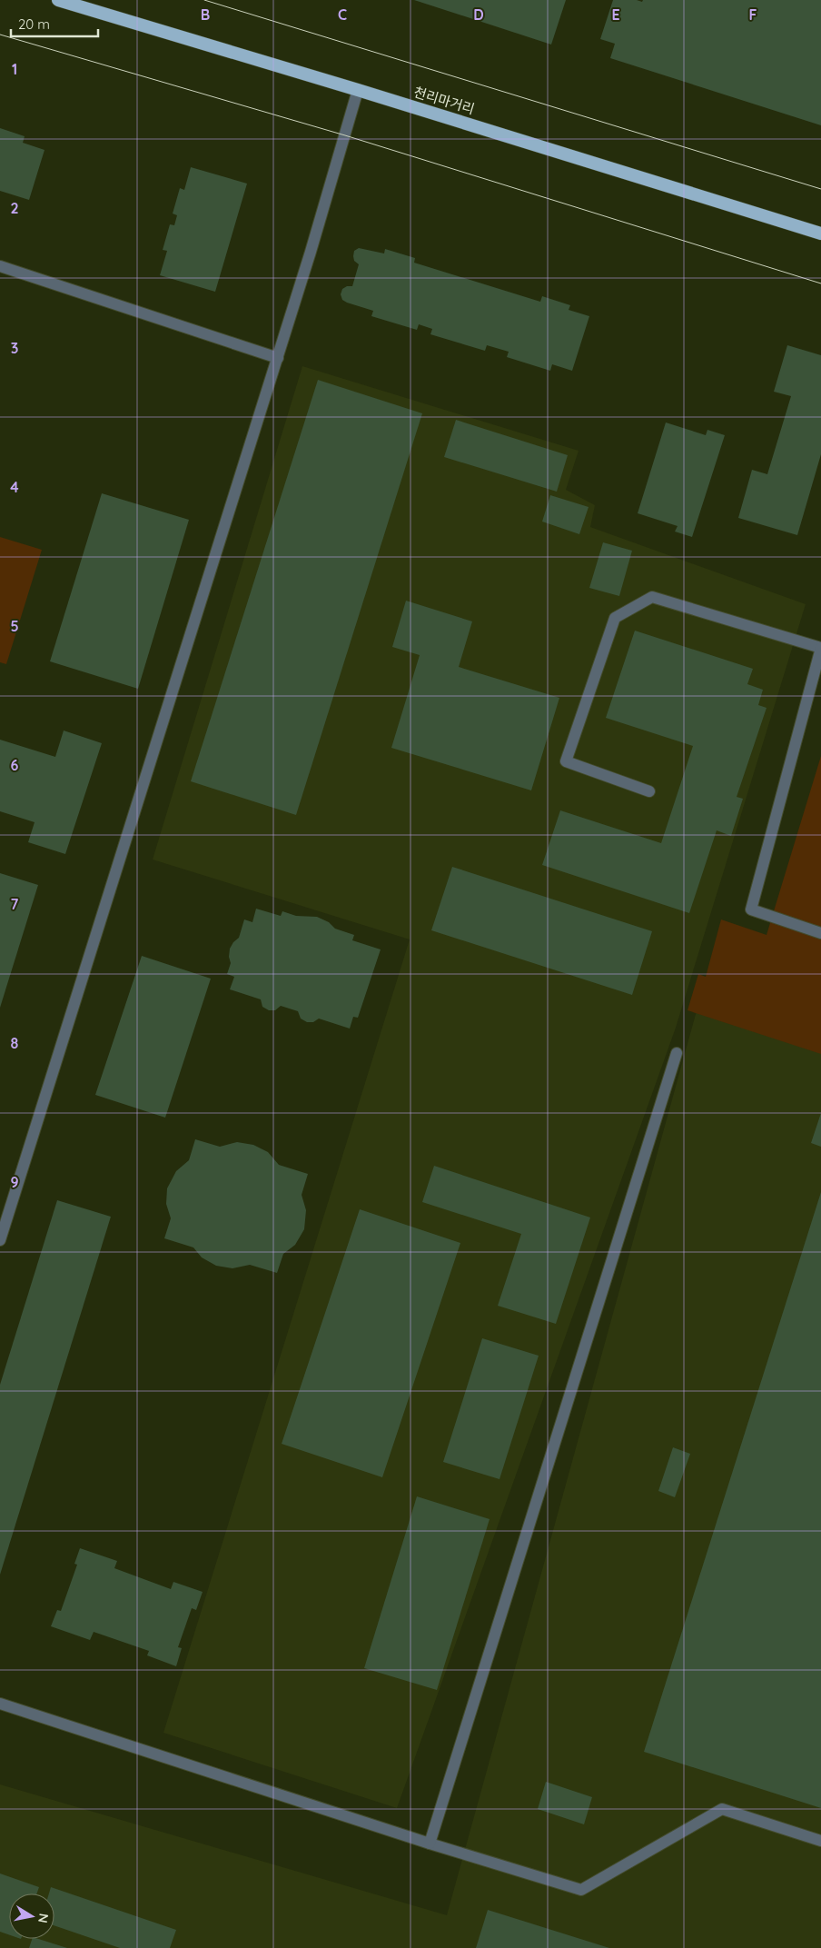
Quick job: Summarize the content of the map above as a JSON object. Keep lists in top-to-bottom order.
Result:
{
  "streets": {
    "highway": ["천리마거리"]
  },
  "scale_bar": "20 m",
  "north": "right",
  "grid": {
    "columns": [
      "B",
      "C",
      "D",
      "E",
      "F"
    ],
    "rows": [
      "1",
      "2",
      "3",
      "4",
      "5",
      "6",
      "7",
      "8",
      "9"
    ]
  }
}
